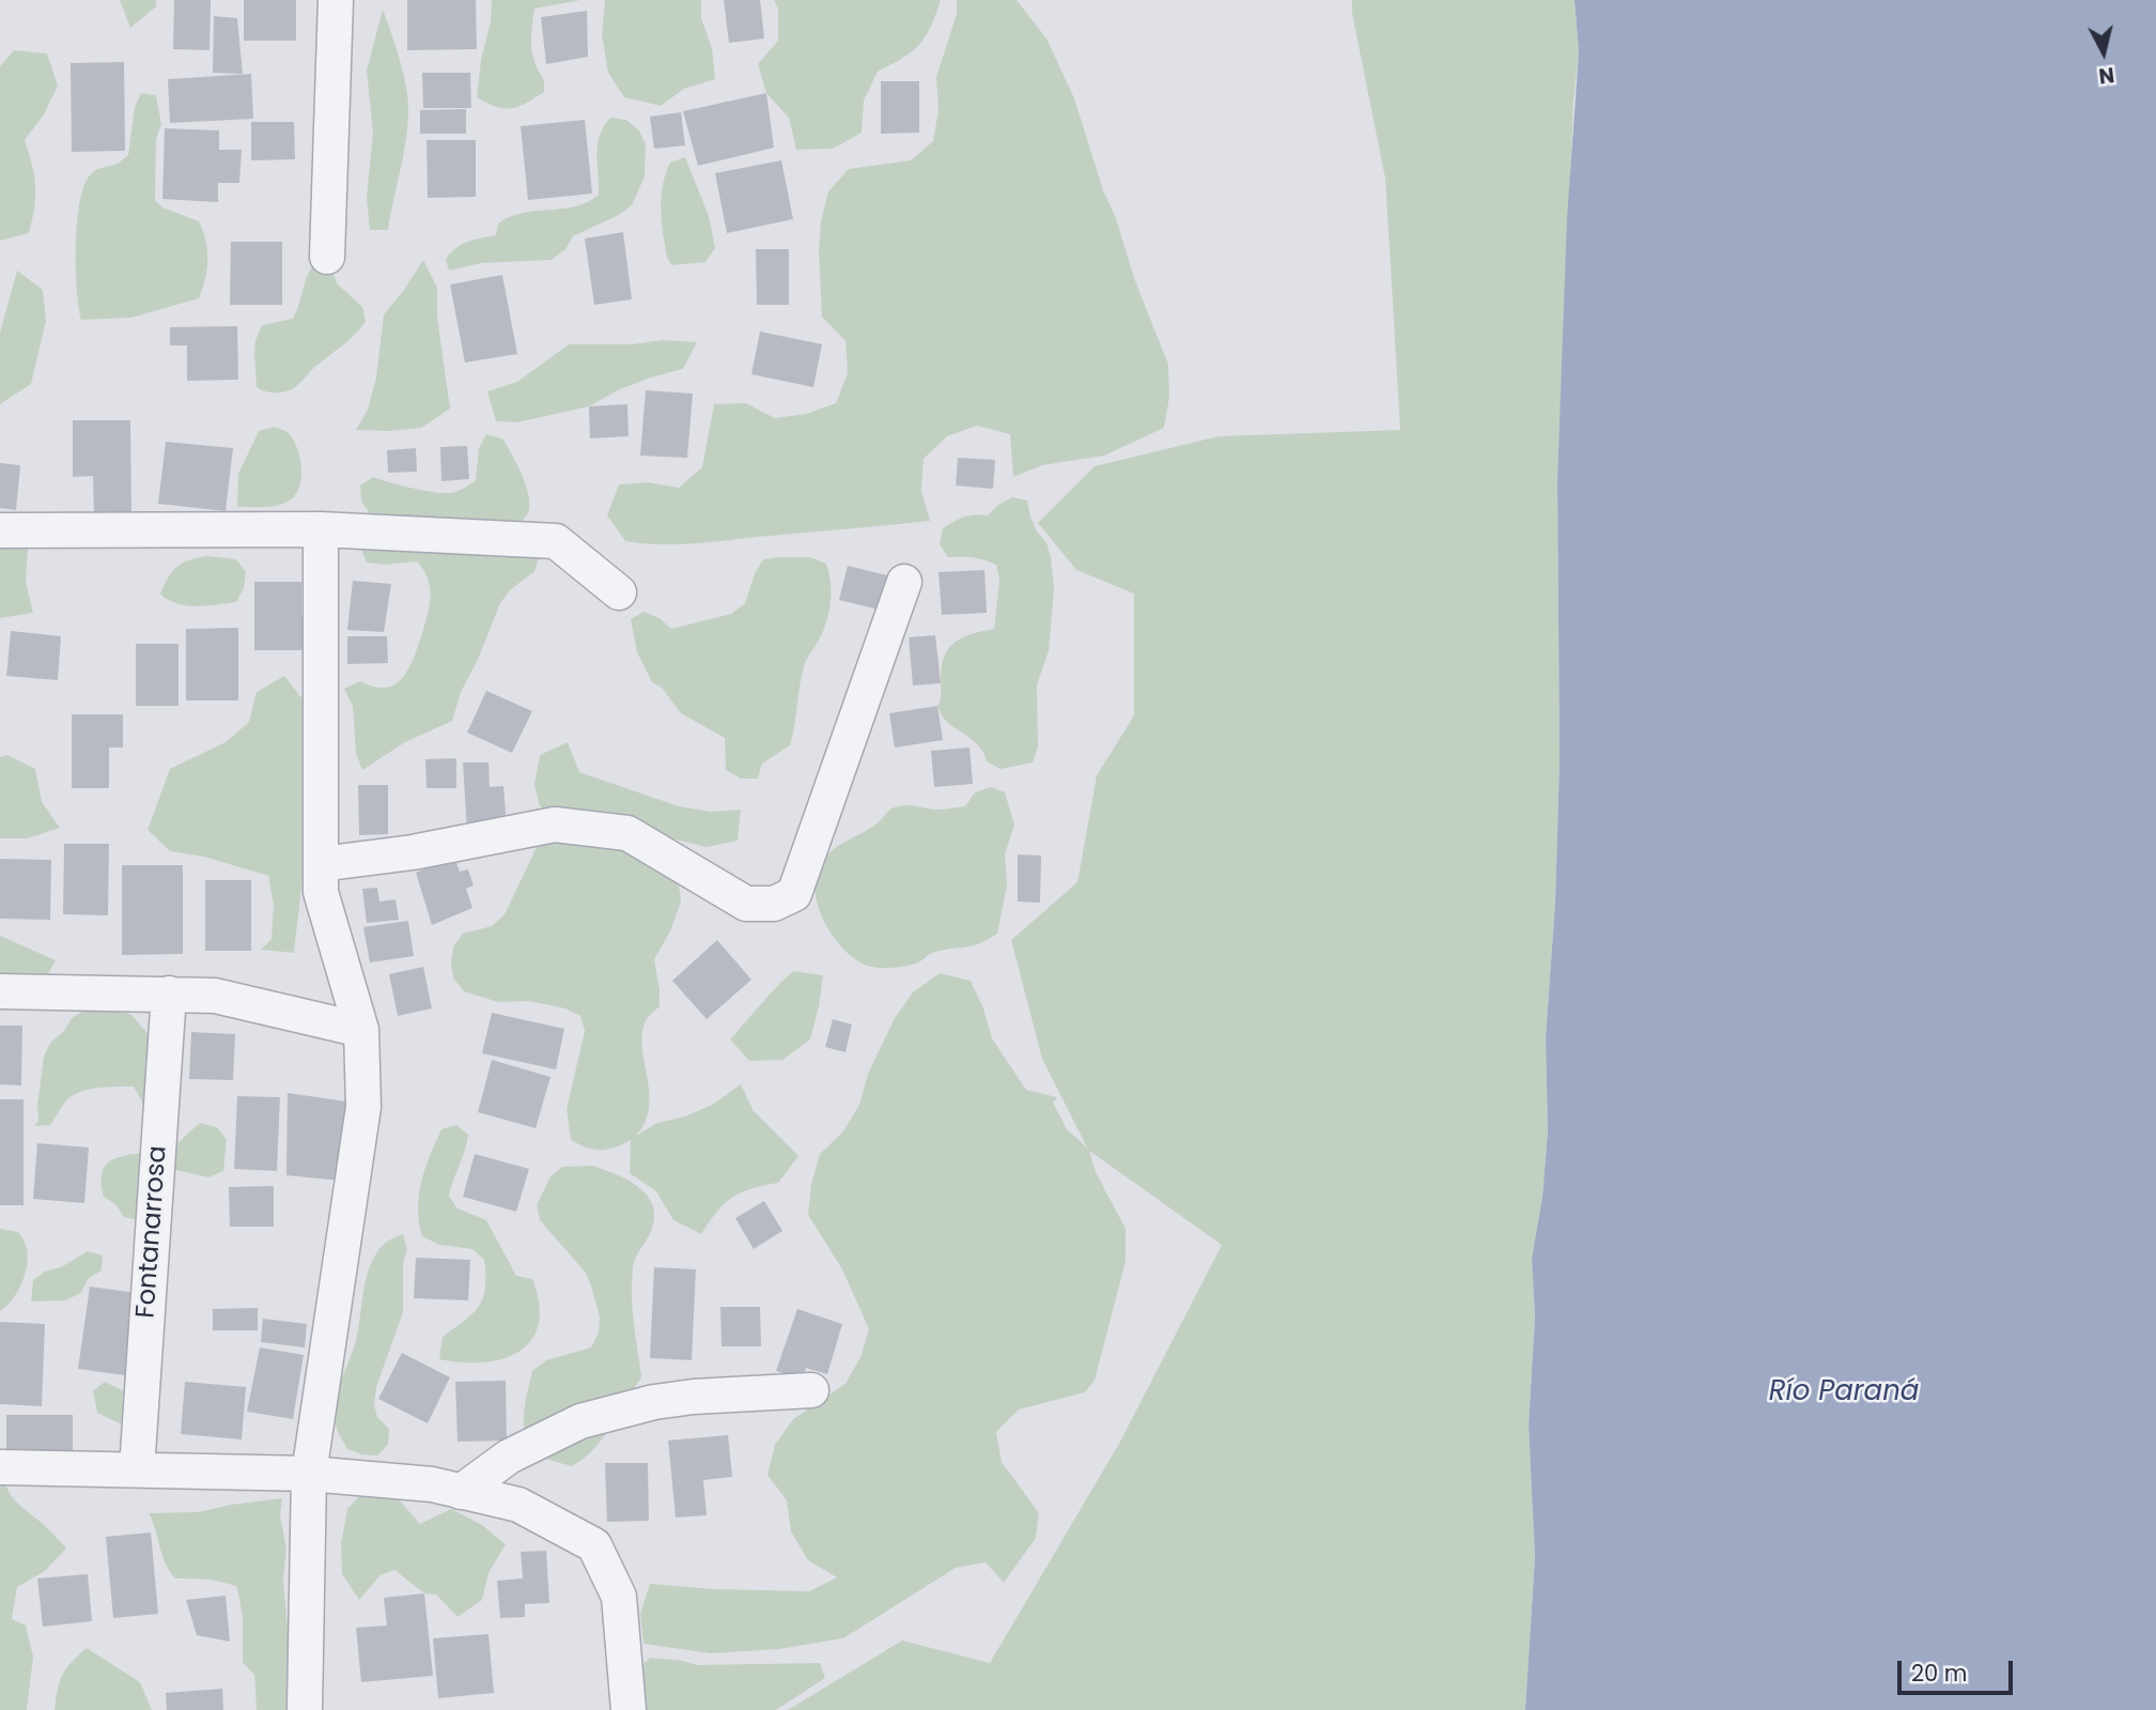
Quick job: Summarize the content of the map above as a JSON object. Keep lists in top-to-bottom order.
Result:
{
  "streets": {
    "street": ["Fontanarrosa"]
  },
  "water": ["Río Paraná"],
  "scale_bar": "20 m",
  "north": "bottom"
}
